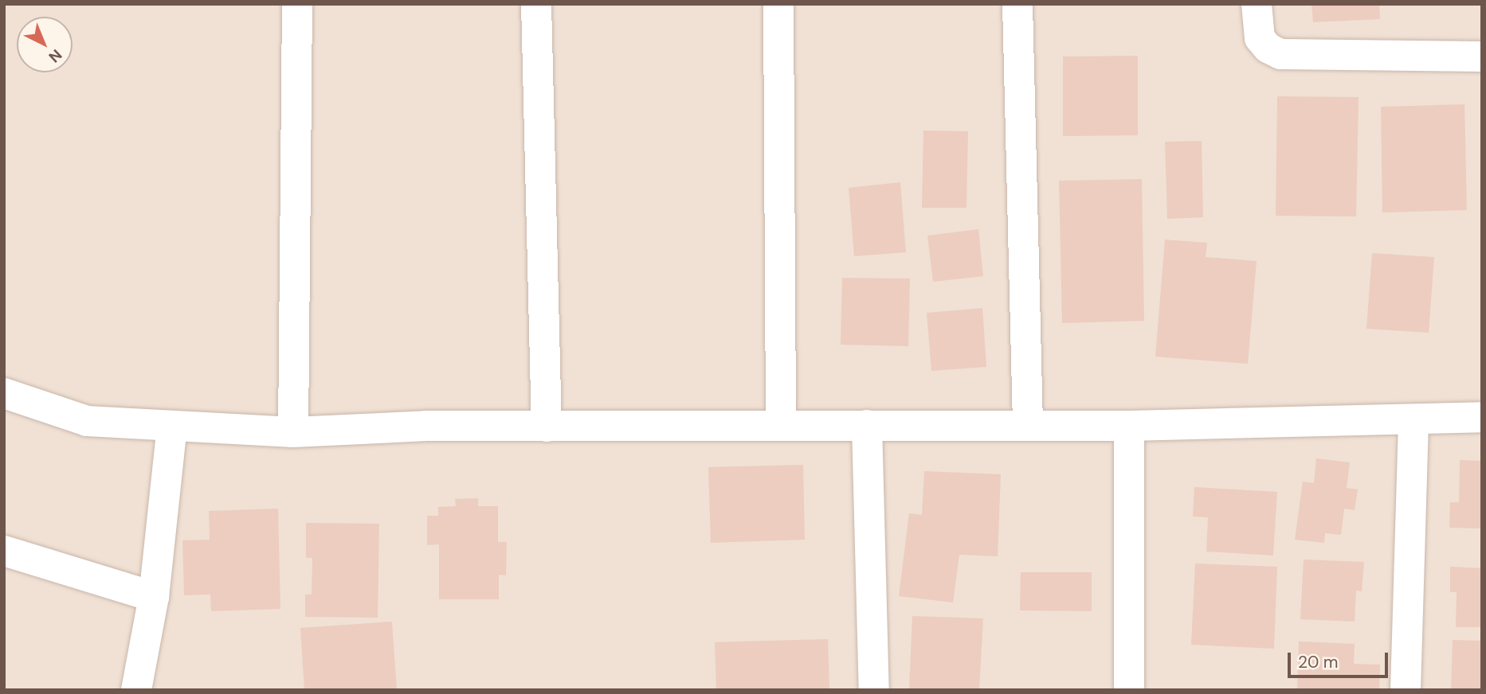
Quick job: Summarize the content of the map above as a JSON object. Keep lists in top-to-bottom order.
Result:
{
  "scale_bar": "20 m",
  "north": "bottom right"
}
